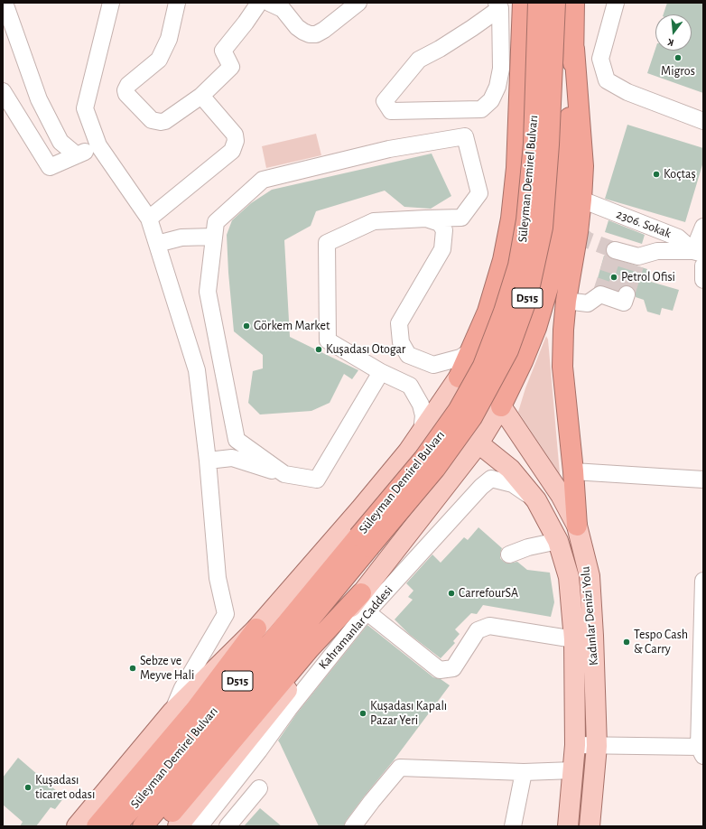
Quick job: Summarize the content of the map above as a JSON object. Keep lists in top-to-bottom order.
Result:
{
  "streets": {
    "highway": ["Süleyman Demirel Bulvarı", "D515"],
    "main road": ["Kadınlar Denizi Yolu"],
    "street": ["2306. Sokak", "Kahramanlar Caddesi"]
  },
  "crossings": [
    ["Kadınlar Denizi Yolu", "Kahramanlar Caddesi"]
  ],
  "places": [
    "Migros",
    "Koçtaş",
    "Petrol Ofisi",
    "Görkem Market",
    "Kuşadası Otogar",
    "CarrefourSA",
    "Tespo Cash & Carry",
    "Sebze ve Meyve Hali",
    "Kuşadası Kapalı Pazar Yeri",
    "Kuşadası ticaret odası"
  ],
  "north": "bottom"
}
